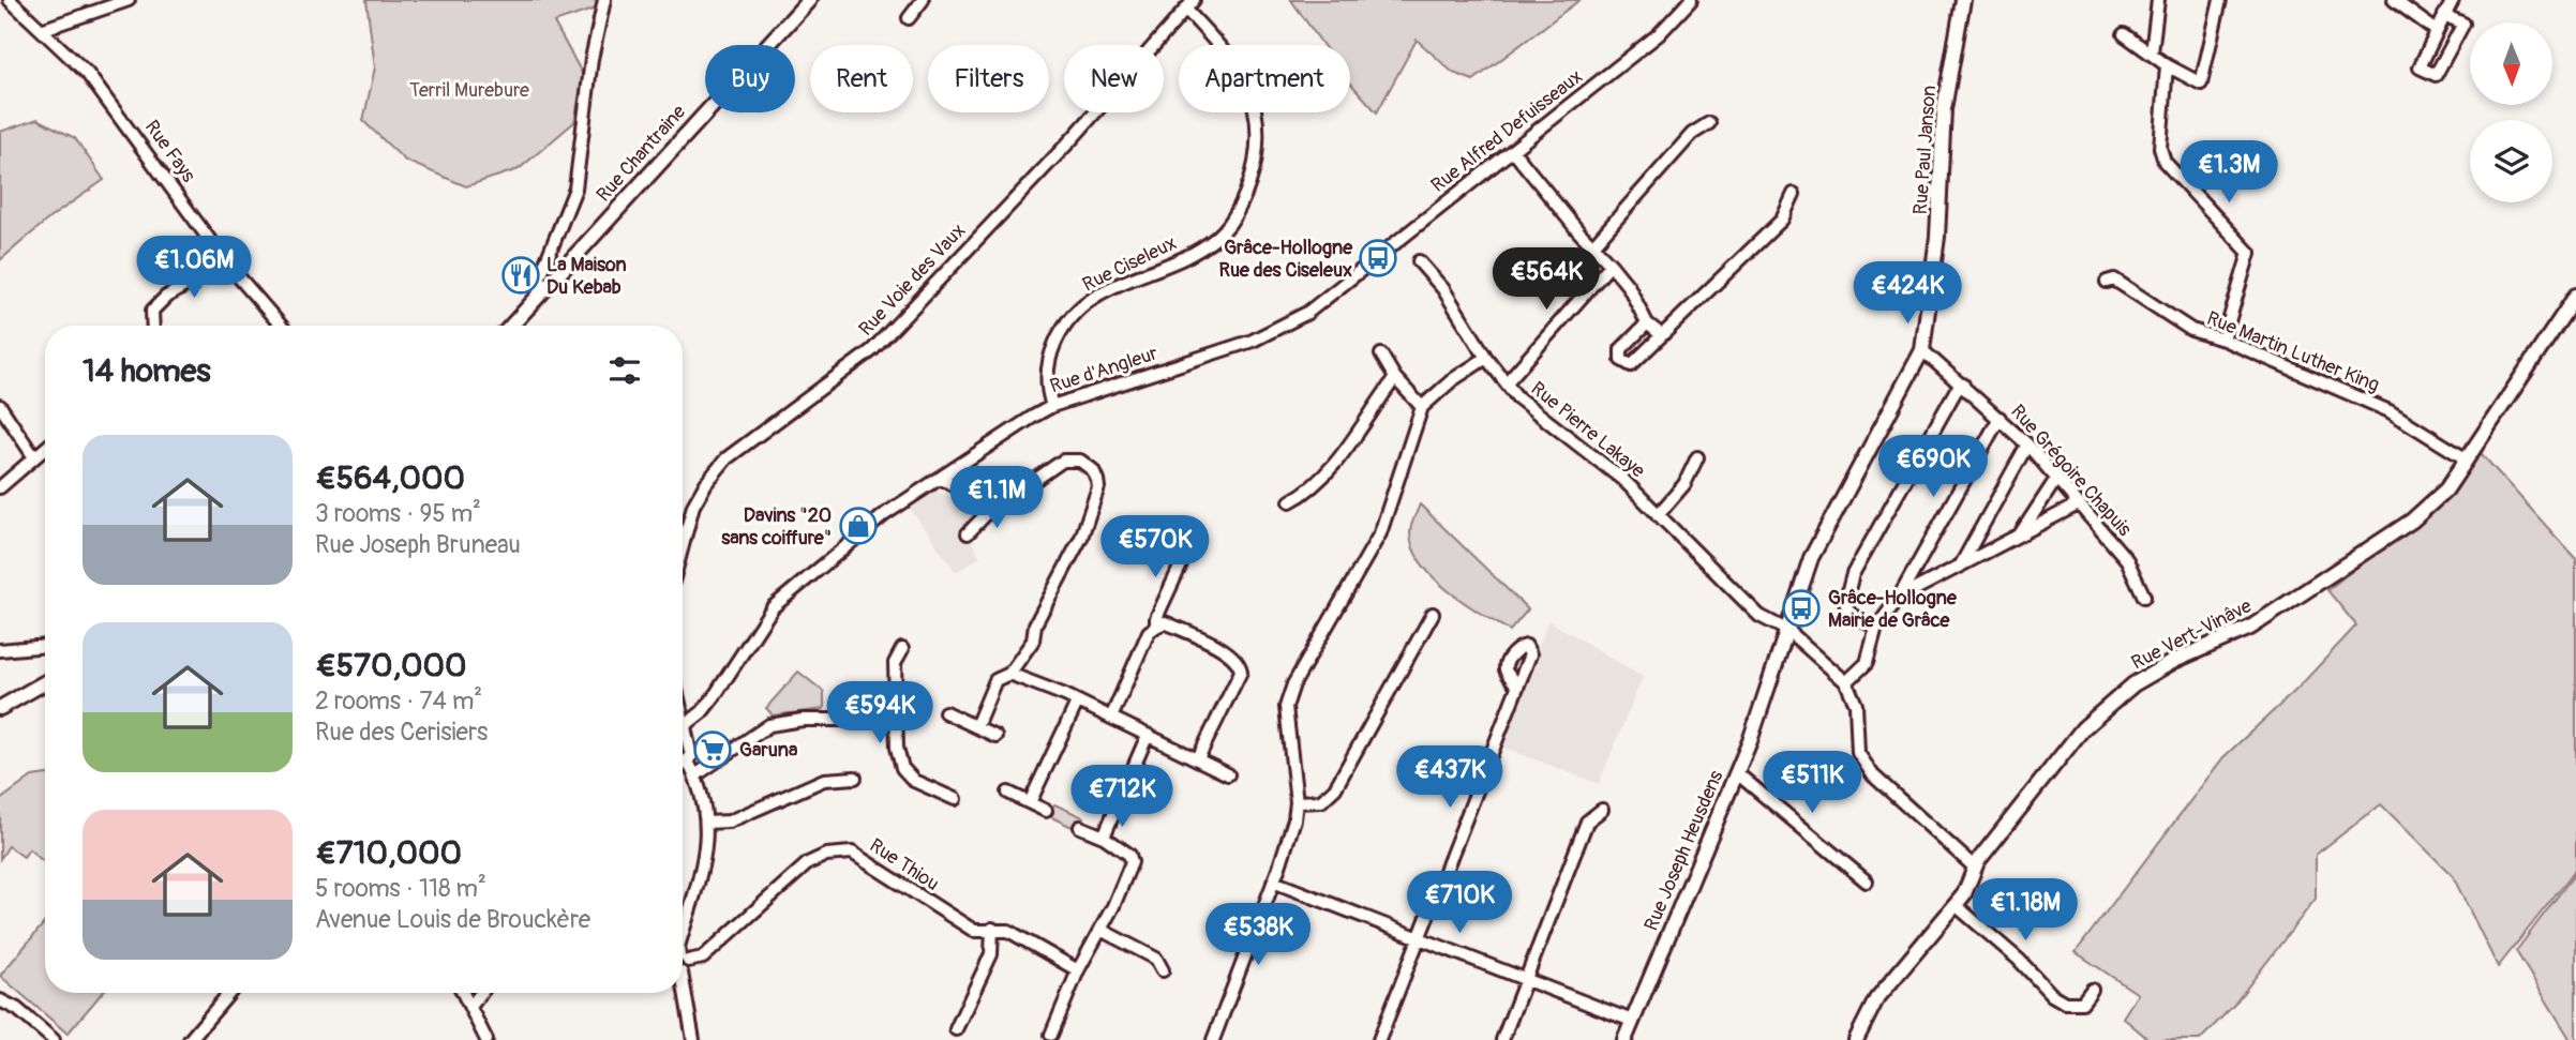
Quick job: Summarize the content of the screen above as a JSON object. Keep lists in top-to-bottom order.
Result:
{
  "streets": {
    "street": [
      "Rue Alfred Defuisseaux",
      "Rue Paul Janson",
      "Rue Fays",
      "Rue Chantraine",
      "Rue Ciseleux",
      "Rue Voie des Vaux",
      "Rue Martin Luther King",
      "Rue d'Angleur",
      "Rue Pierre Lakaye",
      "Rue Grégoire Chapuis",
      "Rue Vert-Vinâve",
      "Rue Joseph Heusdens",
      "Rue Thiou"
    ]
  },
  "crossings": [
    ["Rue Alfred Defuisseaux", "Rue d'Angleur"],
    ["Rue Paul Janson", "Rue Pierre Lakaye"],
    ["Rue Paul Janson", "Rue Grégoire Chapuis"],
    ["Rue Paul Janson", "Rue Joseph Heusdens"],
    ["Rue Ciseleux", "Rue Voie des Vaux"],
    ["Rue Ciseleux", "Rue d'Angleur"],
    ["Rue Martin Luther King", "Rue Vert-Vinâve"],
    ["Rue Pierre Lakaye", "Rue Joseph Heusdens"]
  ],
  "parks": ["Terril Murebure"],
  "places": {
    "bus stop": ["Grâce-Hollogne Rue des Ciseleux", "Grâce-Hollogne Mairie de Grâce"],
    "restaurant": ["La Maison Du Kebab"],
    "shop": ["Davins \"20 sans coiffure\""],
    "supermarket": ["Garuna"]
  },
  "north": "bottom",
  "page": {
    "chip": [
      "Buy",
      "Rent",
      "Filters",
      "New",
      "Apartment"
    ],
    "price": [
      "€1.3M",
      "€1.06M",
      "€564K",
      "€424K",
      "€690K",
      "€1.1M",
      "€570K",
      "€594K",
      "€437K",
      "€511K",
      "€712K",
      "€710K",
      "€1.18M",
      "€538K"
    ],
    "heading": "14 homes",
    "list": [
      {
        "name": "€564,000",
        "note": "3 rooms · 95 m² · Rue Joseph Bruneau"
      },
      {
        "name": "€570,000",
        "note": "2 rooms · 74 m² · Rue des Cerisiers"
      },
      {
        "name": "€710,000",
        "note": "5 rooms · 118 m² · Avenue Louis de Brouckère"
      }
    ]
  }
}
